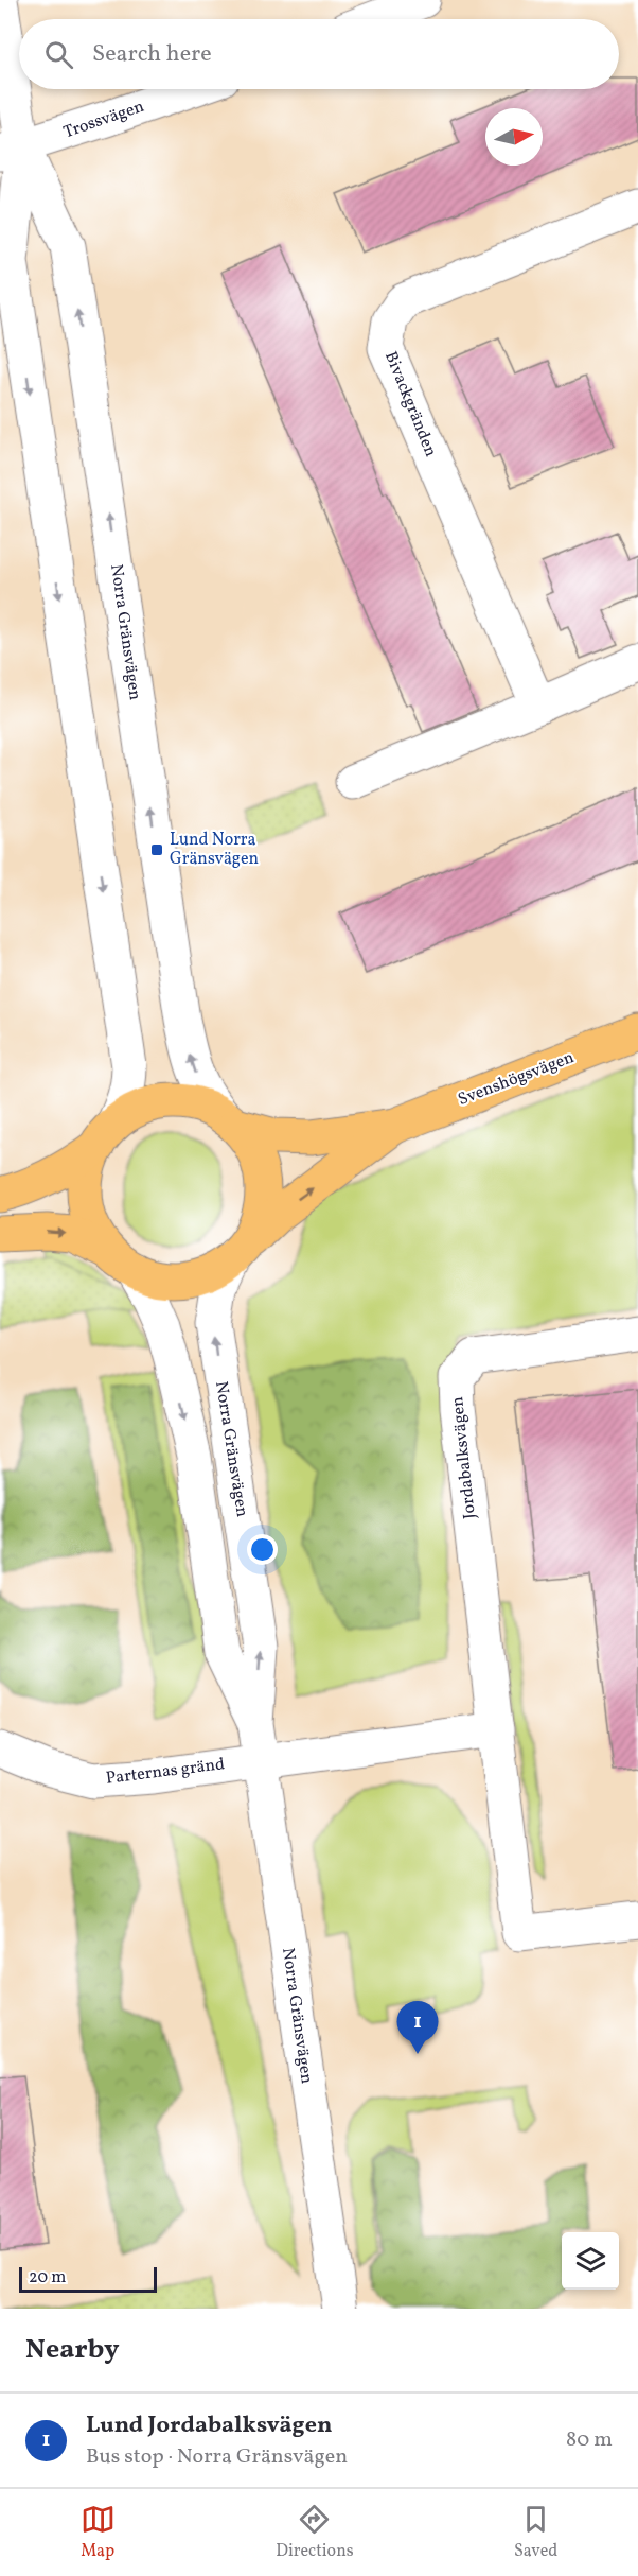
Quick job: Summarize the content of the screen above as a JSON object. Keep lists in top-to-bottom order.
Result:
{
  "streets": {
    "main road": ["Svenshögsvägen"],
    "street": [
      "Trossvägen",
      "Bivackgränden",
      "Norra Gränsvägen",
      "Jordabalksvägen",
      "Parternas gränd"
    ]
  },
  "crossings": [
    ["Trossvägen", "Norra Gränsvägen"],
    ["Norra Gränsvägen", "Svenshögsvägen"],
    ["Norra Gränsvägen", "Parternas gränd"]
  ],
  "places": {
    "transit": ["Lund Norra Gränsvägen"]
  },
  "scale_bar": "20 m",
  "north": "right",
  "page": {
    "search": "Search here",
    "pins": "1",
    "scale": "20 m",
    "heading": "Nearby",
    "list": [
      {
        "mark": "1",
        "name": "Lund Jordabalksvägen",
        "note": "Bus stop · Norra Gränsvägen",
        "value": "80 m"
      }
    ],
    "nav": ["Map", "Directions", "Saved"]
  }
}
